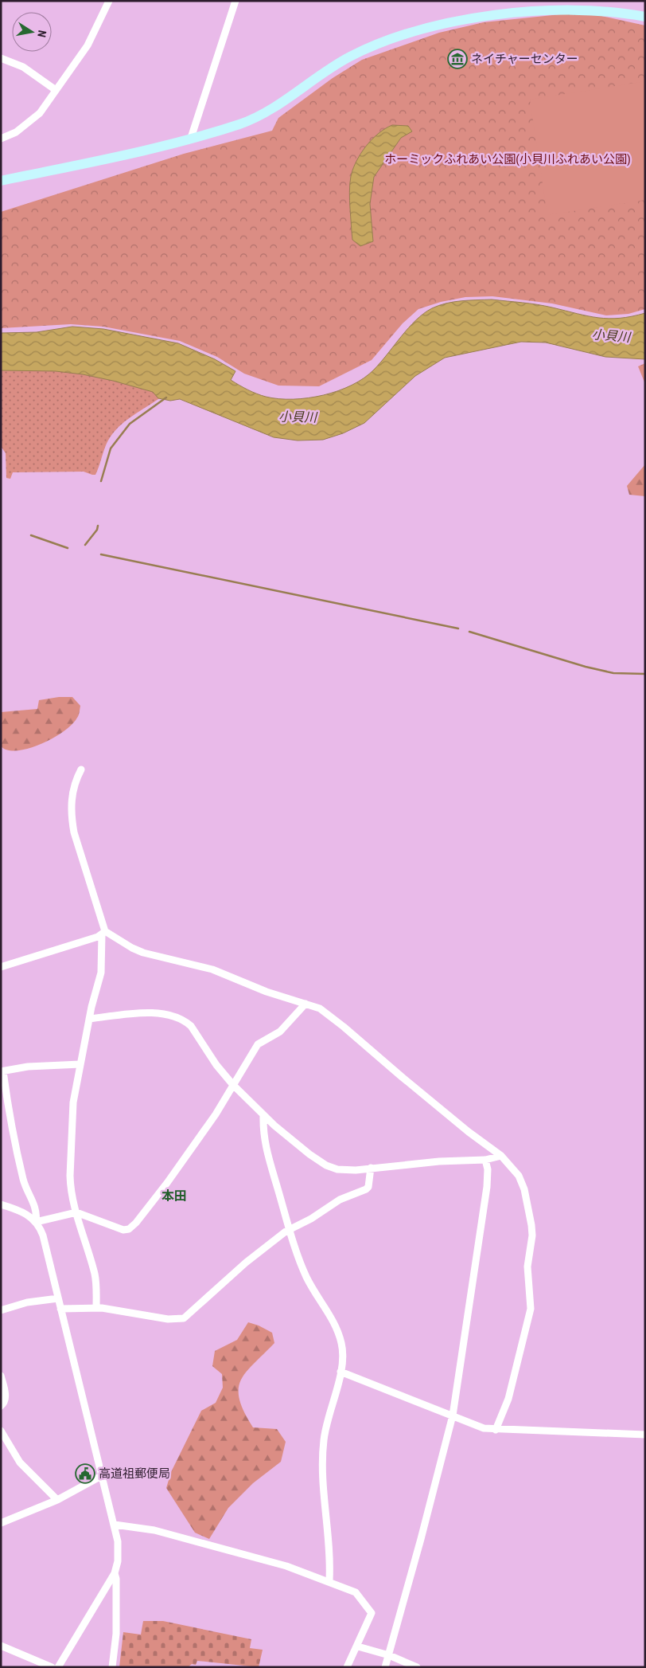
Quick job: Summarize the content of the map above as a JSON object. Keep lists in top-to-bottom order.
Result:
{
  "districts": ["本田"],
  "water": ["小貝川"],
  "parks": ["ホーミックふれあい公園(小貝川ふれあい公園)"],
  "places": {
    "museum": ["ネイチャーセンター"],
    "public building": ["高道祖郵便局"]
  },
  "north": "right"
}
